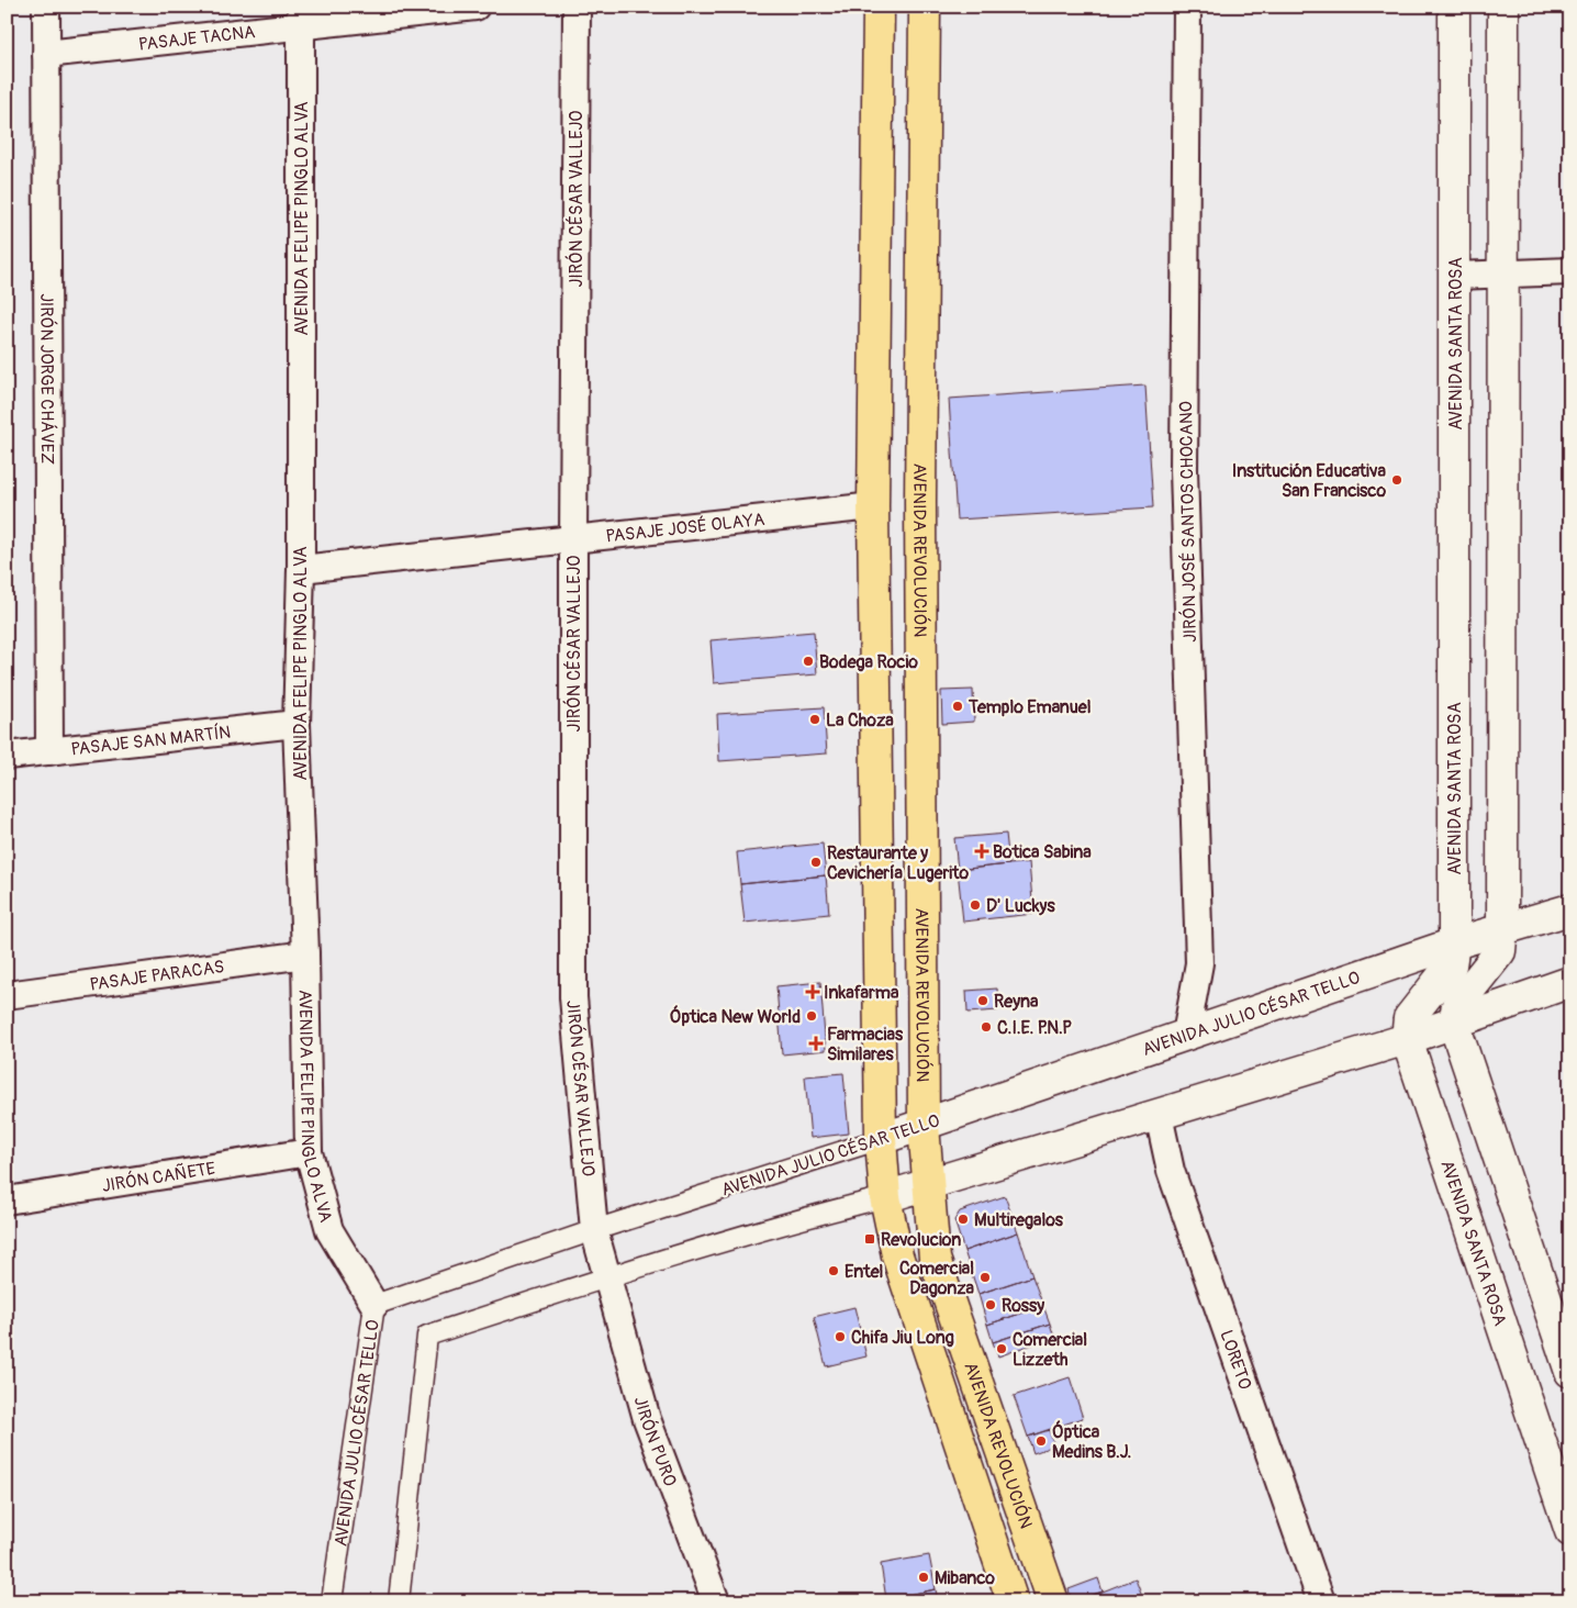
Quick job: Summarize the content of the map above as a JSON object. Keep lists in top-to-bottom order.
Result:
{
  "streets": {
    "main road": ["AVENIDA REVOLUCIÓN"],
    "street": [
      "PASAJE TACNA",
      "JIRÓN CÉSAR VALLEJO",
      "AVENIDA FELIPE PINGLO ALVA",
      "AVENIDA SANTA ROSA",
      "JIRÓN JORGE CHÁVEZ",
      "JIRÓN JOSÉ SANTOS CHOCANO",
      "PASAJE JOSÉ OLAYA",
      "PASAJE SAN MARTÍN",
      "PASAJE PARACAS",
      "AVENIDA JULIO CÉSAR TELLO",
      "JIRÓN CAÑETE",
      "LORETO",
      "JIRÓN PURO"
    ]
  },
  "crossings": [
    ["PASAJE TACNA", "AVENIDA FELIPE PINGLO ALVA"],
    ["PASAJE TACNA", "JIRÓN JORGE CHÁVEZ"],
    ["JIRÓN CÉSAR VALLEJO", "PASAJE JOSÉ OLAYA"],
    ["JIRÓN CÉSAR VALLEJO", "AVENIDA JULIO CÉSAR TELLO"],
    ["JIRÓN CÉSAR VALLEJO", "JIRÓN PURO"],
    ["AVENIDA FELIPE PINGLO ALVA", "PASAJE JOSÉ OLAYA"],
    ["AVENIDA FELIPE PINGLO ALVA", "PASAJE SAN MARTÍN"],
    ["AVENIDA FELIPE PINGLO ALVA", "PASAJE PARACAS"],
    ["AVENIDA FELIPE PINGLO ALVA", "AVENIDA JULIO CÉSAR TELLO"],
    ["AVENIDA FELIPE PINGLO ALVA", "JIRÓN CAÑETE"],
    ["AVENIDA SANTA ROSA", "AVENIDA JULIO CÉSAR TELLO"],
    ["JIRÓN JORGE CHÁVEZ", "PASAJE SAN MARTÍN"],
    ["JIRÓN JOSÉ SANTOS CHOCANO", "AVENIDA JULIO CÉSAR TELLO"],
    ["PASAJE JOSÉ OLAYA", "AVENIDA REVOLUCIÓN"],
    ["AVENIDA REVOLUCIÓN", "AVENIDA JULIO CÉSAR TELLO"]
  ],
  "places": {
    "other": [
      "Institución Educativa San Francisco",
      "Bodega Rocio",
      "Templo Emanuel",
      "La Choza",
      "Restaurante y Cevichería Lugerito",
      "D' Luckys",
      "Reyna",
      "Óptica New World",
      "C.I.E. P.N.P",
      "Multiregalos",
      "Entel",
      "Comercial Dagonza",
      "Rossy",
      "Chifa Jiu Long",
      "Comercial Lizzeth",
      "Óptica Medins B.J.",
      "Mibanco"
    ],
    "health": ["Botica Sabina", "Inkafarma", "Farmacias Similares"],
    "transit": ["Revolucion"]
  }
}
